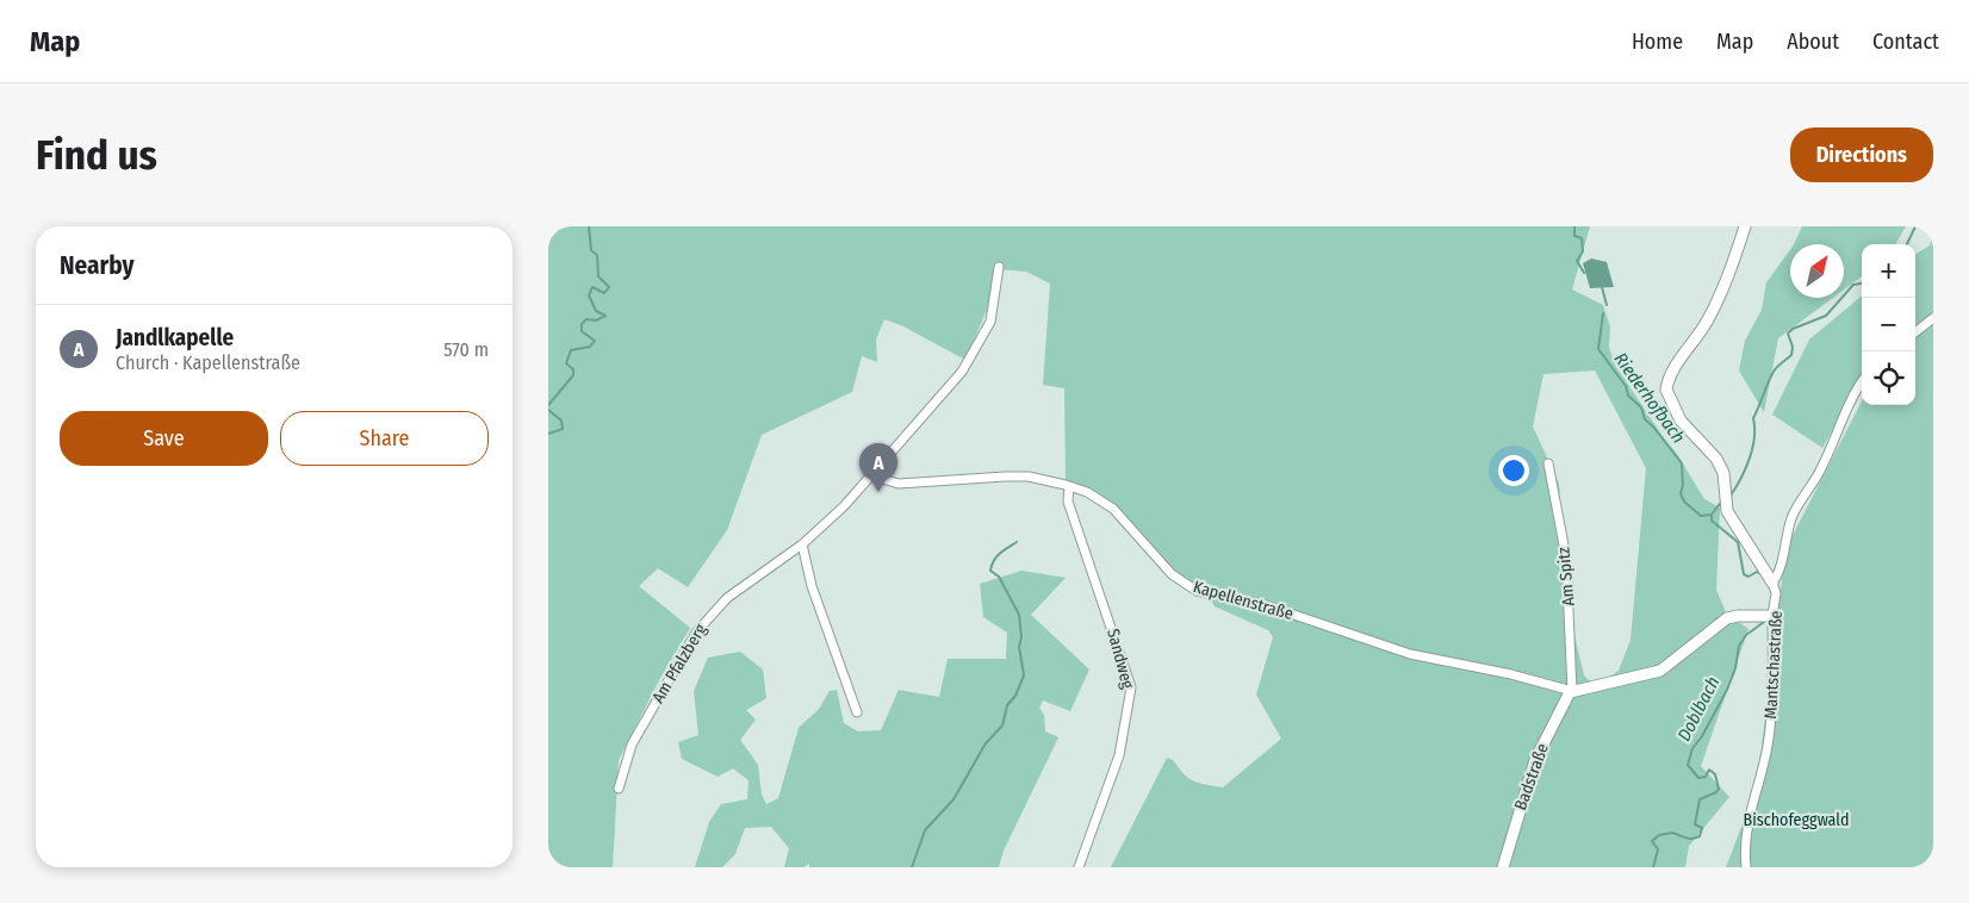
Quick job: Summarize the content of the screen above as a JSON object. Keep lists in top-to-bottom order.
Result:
{
  "streets": {
    "street": [
      "Am Spitz",
      "Kapellenstraße",
      "Sandweg",
      "Am Pfalzberg",
      "Mantschastraße",
      "Badstraße"
    ]
  },
  "crossings": [
    ["Am Spitz", "Kapellenstraße"],
    ["Am Spitz", "Badstraße"],
    ["Kapellenstraße", "Sandweg"],
    ["Kapellenstraße", "Am Pfalzberg"],
    ["Kapellenstraße", "Mantschastraße"],
    ["Kapellenstraße", "Badstraße"]
  ],
  "water": ["Riederhofbach", "Doblbach"],
  "parks": ["Bischofeggwald"],
  "north": "top right",
  "page": {
    "header": "Map",
    "nav": [
      "Home",
      "Map",
      "About",
      "Contact"
    ],
    "buttons": [
      "Directions",
      ["Save", "Share"]
    ],
    "title": "Find us",
    "heading": "Nearby",
    "map_buttons": ["+", "−"],
    "list": [
      {
        "mark": "A",
        "name": "Jandlkapelle",
        "note": "Church · Kapellenstraße",
        "value": "570 m"
      }
    ],
    "pins": "A"
  }
}
